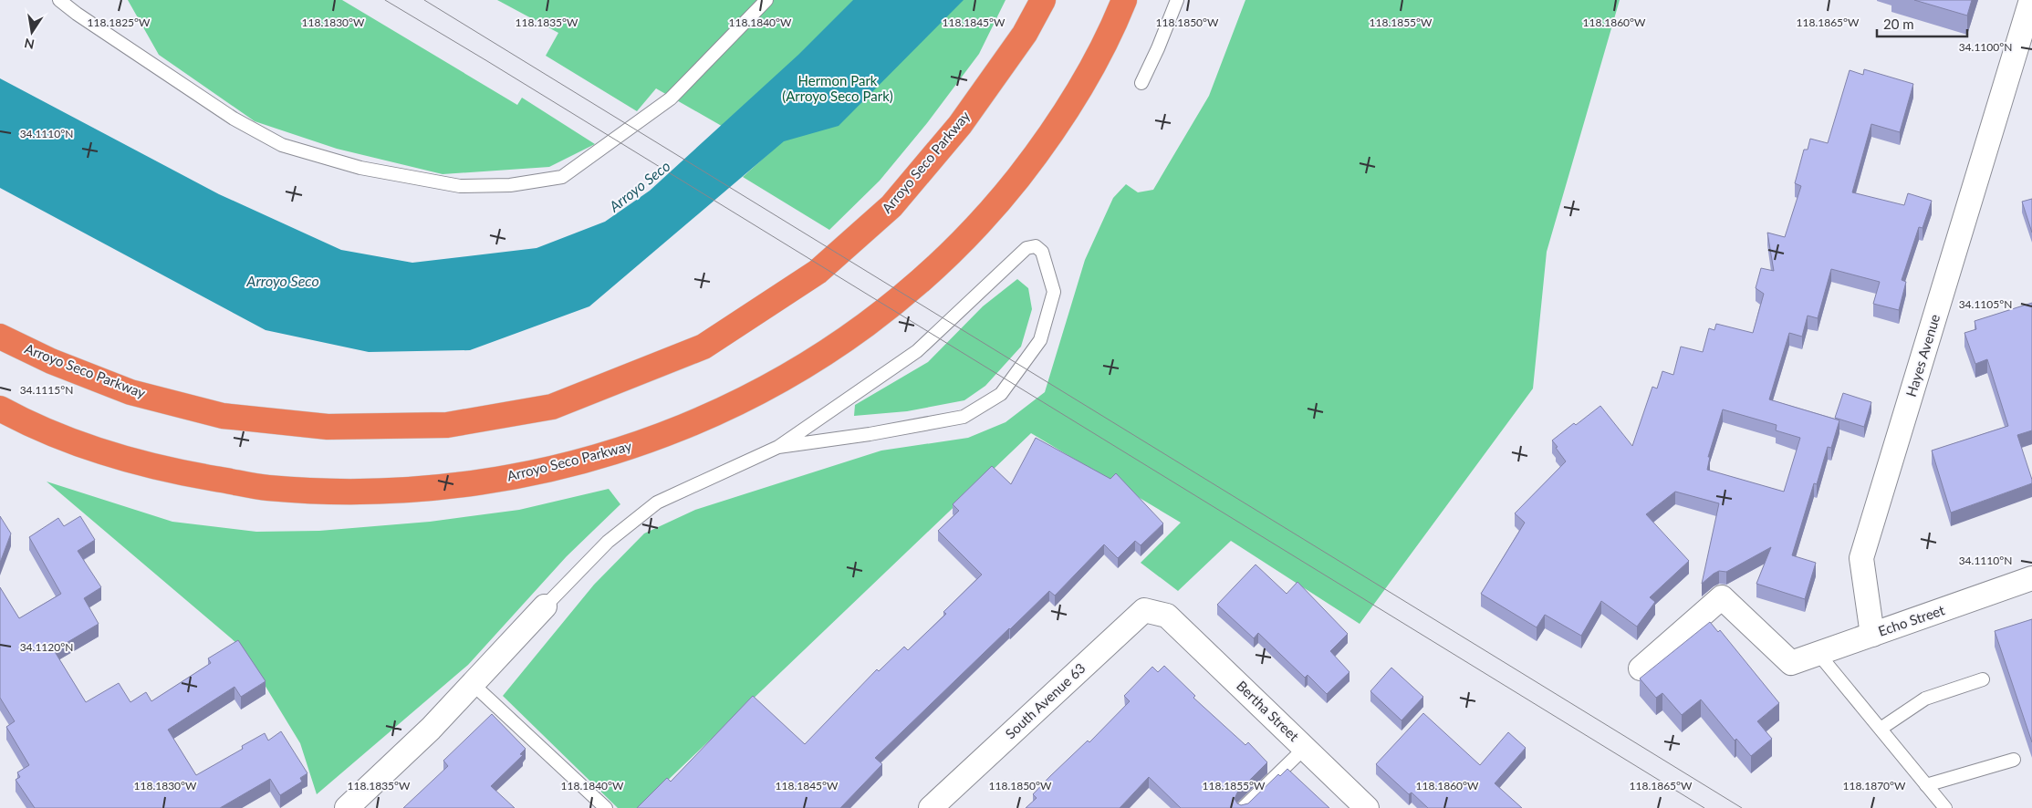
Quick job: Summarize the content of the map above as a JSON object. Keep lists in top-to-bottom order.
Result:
{
  "streets": {
    "highway": ["Arroyo Seco Parkway"],
    "street": [
      "Hayes Avenue",
      "Echo Street",
      "South Avenue 63",
      "Bertha Street"
    ]
  },
  "crossings": [
    ["Hayes Avenue", "Echo Street"],
    ["South Avenue 63", "Bertha Street"]
  ],
  "water": ["Arroyo Seco"],
  "parks": ["Hermon Park (Arroyo Seco Park)"],
  "scale_bar": "20 m",
  "north": "bottom",
  "coordinates": [
    "118.1825°W",
    "118.1830°W",
    "118.1835°W",
    "118.1840°W",
    "118.1845°W",
    "118.1850°W",
    "118.1855°W",
    "118.1860°W",
    "118.1865°W",
    "34.1100°N",
    "34.1110°N",
    "34.1105°N",
    "34.1115°N",
    "34.1120°N",
    "118.1870°W"
  ]
}
